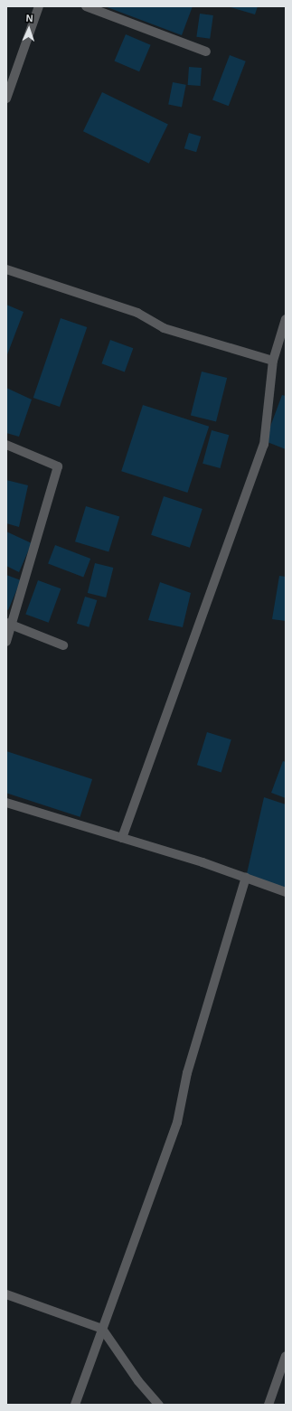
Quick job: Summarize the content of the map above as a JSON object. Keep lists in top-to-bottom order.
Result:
{
  "north": "top"
}
